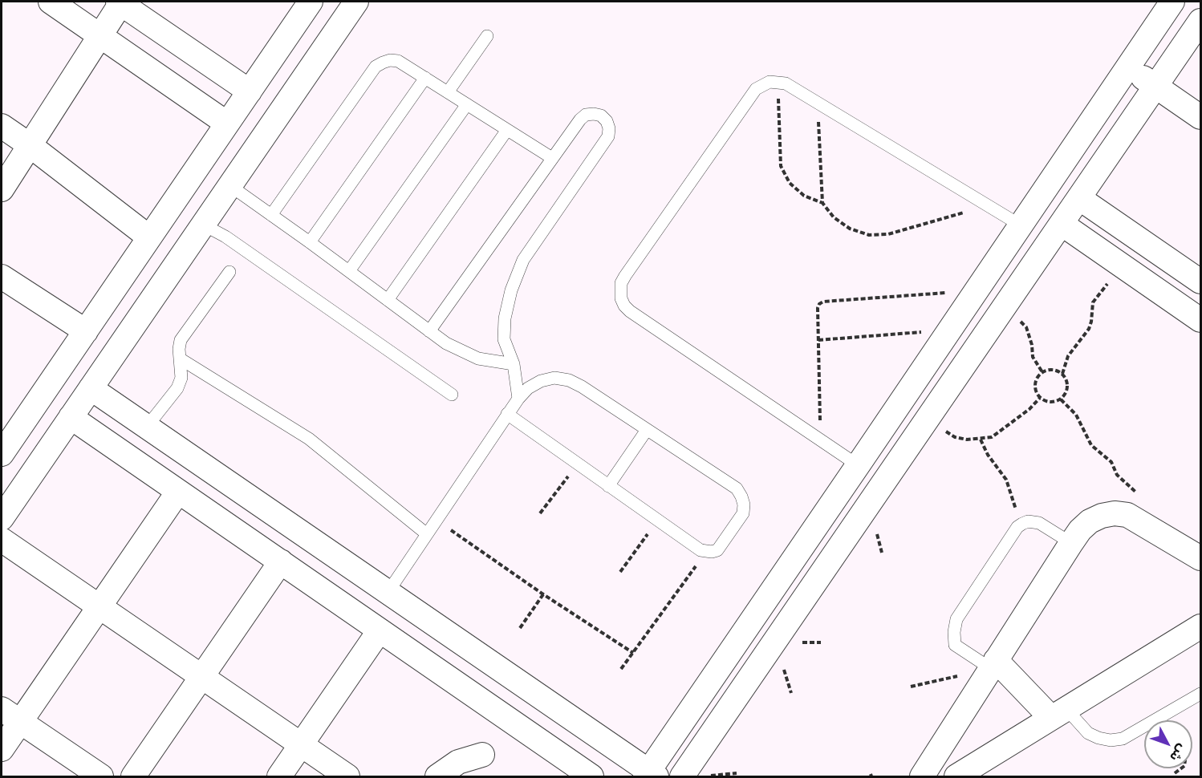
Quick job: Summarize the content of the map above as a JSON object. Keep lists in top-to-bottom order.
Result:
{
  "north": "bottom right"
}
